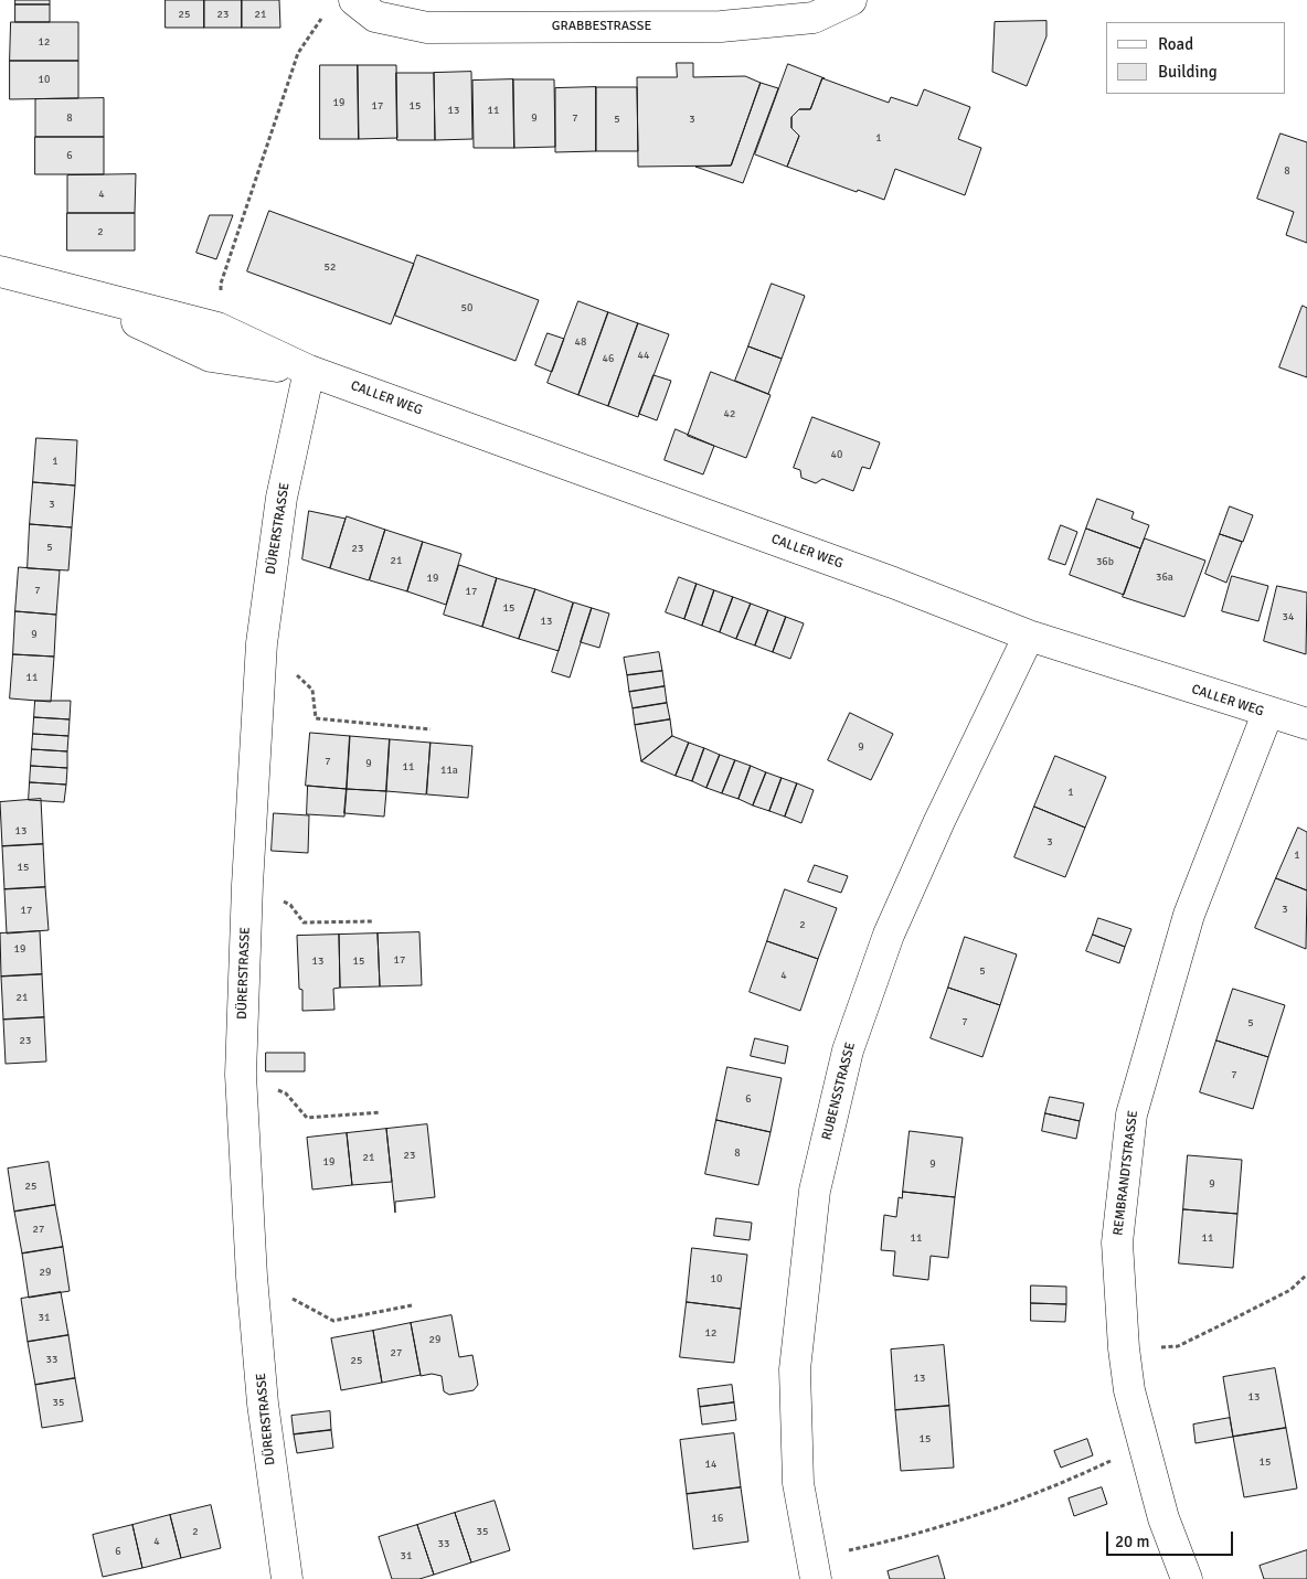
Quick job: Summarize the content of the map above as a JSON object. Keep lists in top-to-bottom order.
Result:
{
  "streets": {
    "street": [
      "GRABBESTRASSE",
      "CALLER WEG",
      "DÜRERSTRASSE",
      "RUBENSSTRASSE",
      "REMBRANDTSTRASSE"
    ]
  },
  "crossings": [
    ["CALLER WEG", "DÜRERSTRASSE"],
    ["CALLER WEG", "RUBENSSTRASSE"],
    ["CALLER WEG", "REMBRANDTSTRASSE"]
  ],
  "house_numbers": [
    "25",
    "23",
    "21",
    "12",
    "10",
    "19",
    "17",
    "15",
    "13",
    "11",
    "8",
    "9",
    "7",
    "5",
    "3",
    "1",
    "6",
    "8",
    "4",
    "2",
    "52",
    "50",
    "48",
    "44",
    "46",
    "42",
    "40",
    "1",
    "3",
    "5",
    "23",
    "21",
    "36b",
    "36a",
    "19",
    "7",
    "17",
    "15",
    "34",
    "13",
    "9",
    "11",
    "9",
    "7",
    "9",
    "11",
    "11a",
    "1",
    "13",
    "3",
    "1",
    "15",
    "3",
    "17",
    "2",
    "19",
    "17",
    "13",
    "15",
    "5",
    "4",
    "21",
    "7",
    "5",
    "23",
    "7",
    "6",
    "8",
    "23",
    "21",
    "19",
    "9",
    "9",
    "25",
    "27",
    "11",
    "11",
    "29",
    "10",
    "31",
    "12",
    "29",
    "27",
    "33",
    "25",
    "13",
    "13",
    "35",
    "15",
    "15",
    "14",
    "16",
    "2",
    "35",
    "4",
    "33",
    "6",
    "31"
  ],
  "legend": ["Road", "Building"],
  "scale_bar": "20 m"
}
